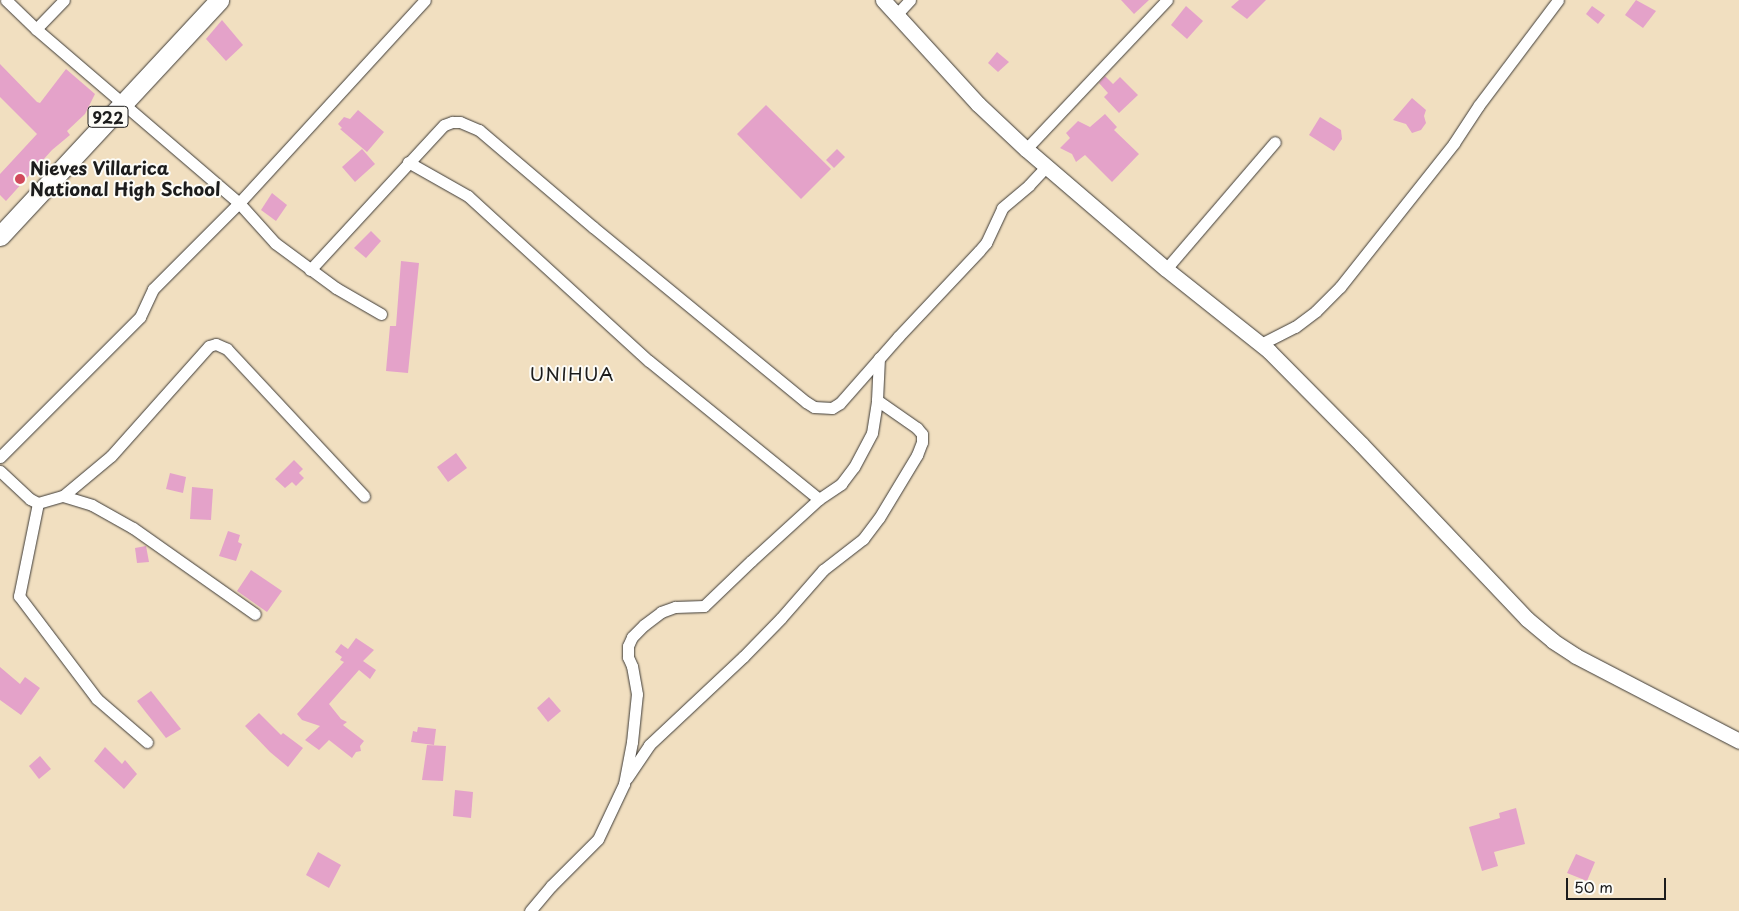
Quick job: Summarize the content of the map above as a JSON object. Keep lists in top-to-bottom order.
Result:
{
  "streets": {
    "main road": ["922"]
  },
  "districts": ["UNIHUA"],
  "places": ["Nieves Villarica National High School"],
  "scale_bar": "50 m"
}
